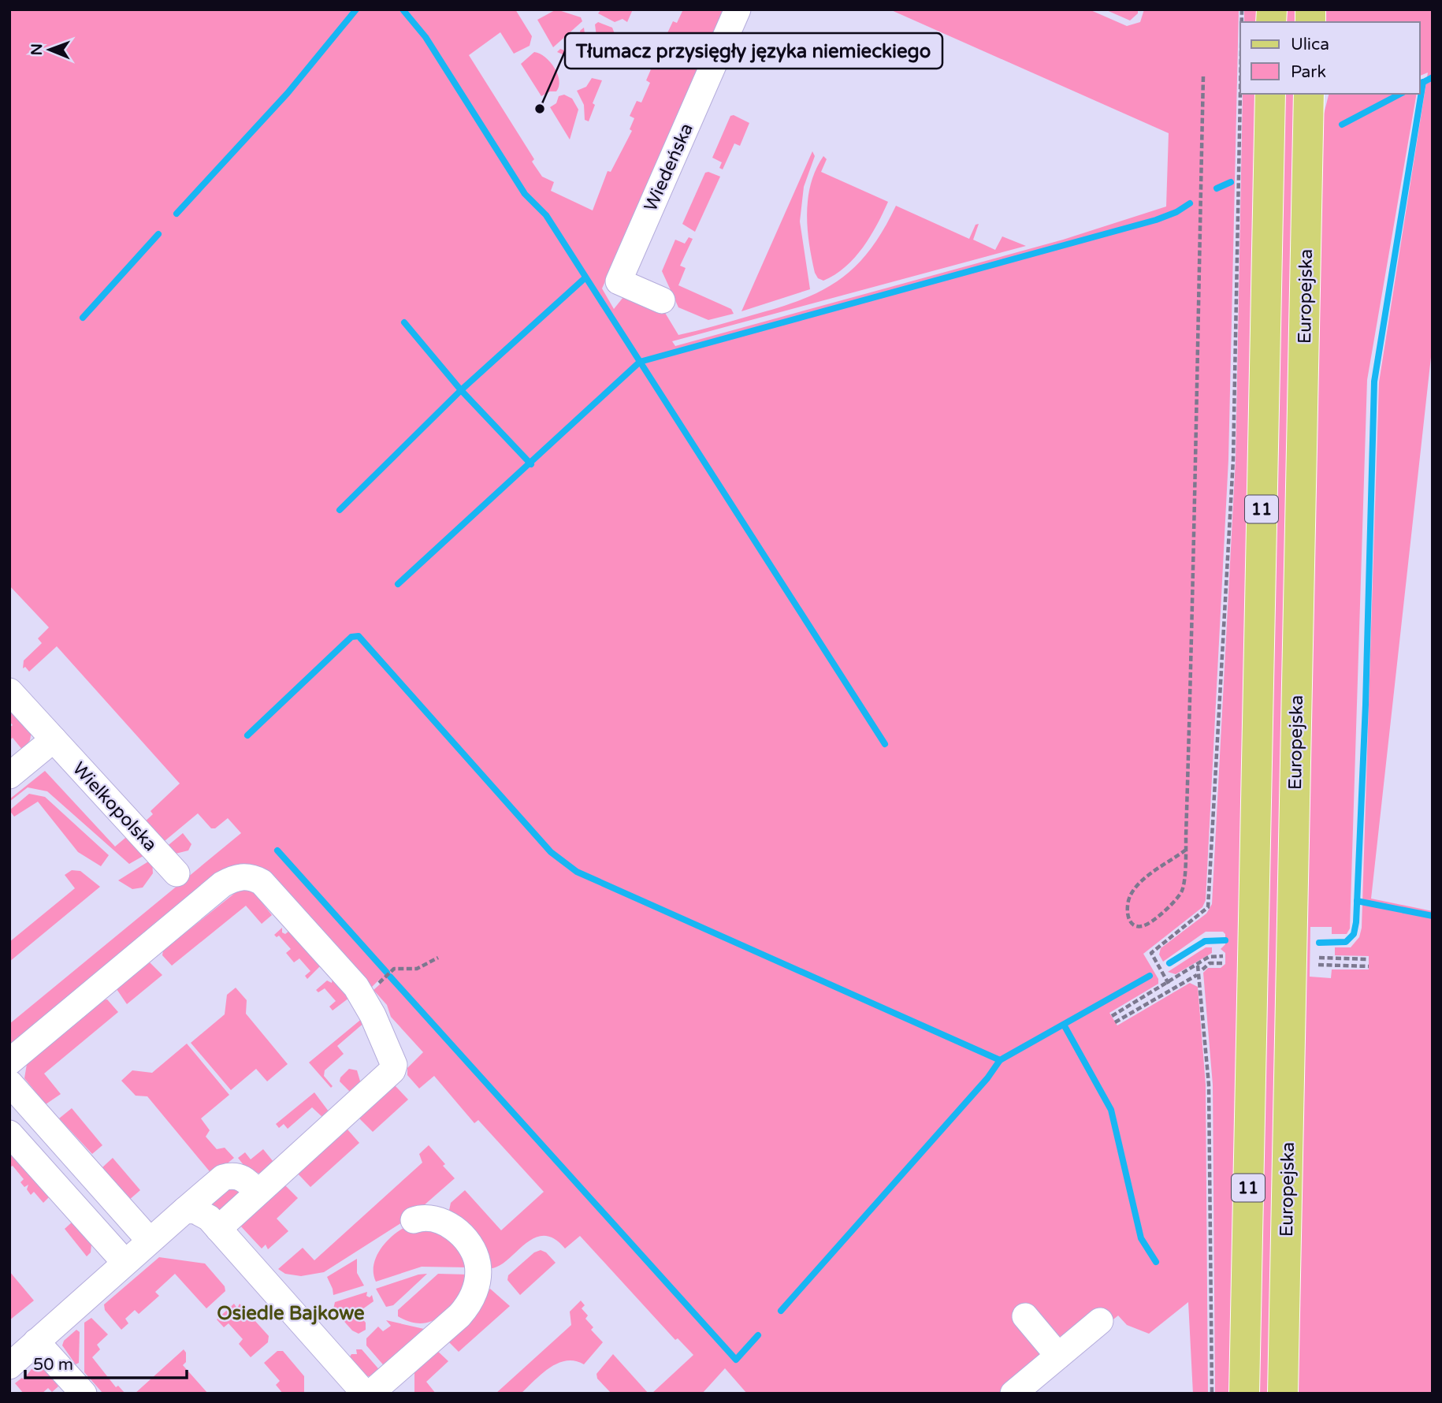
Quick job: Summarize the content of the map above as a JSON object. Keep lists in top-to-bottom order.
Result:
{
  "streets": {
    "main road": ["Europejska", "11"],
    "street": ["Wiedeńska", "Wielkopolska"]
  },
  "districts": ["Osiedle Bajkowe"],
  "places": ["Tłumacz przysięgły języka niemieckiego"],
  "legend": ["Ulica", "Park"],
  "scale_bar": "50 m",
  "north": "left"
}
